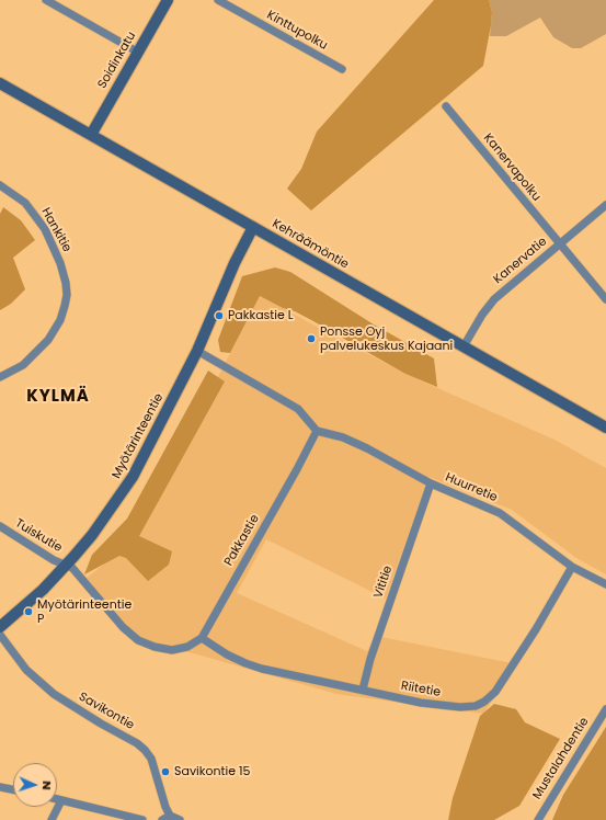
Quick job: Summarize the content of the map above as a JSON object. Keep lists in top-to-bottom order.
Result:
{
  "streets": {
    "street": [
      "Kinttupolku",
      "Soidinkatu",
      "Kanervapolku",
      "Hankitie",
      "Kehräämöntie",
      "Kanervatie",
      "Myötärinteentie",
      "Huurretie",
      "Tuiskutie",
      "Pakkastie",
      "Vititie",
      "Riitetie",
      "Savikontie",
      "Mustalahdentie"
    ]
  },
  "crossings": [
    ["Soidinkatu", "Kehräämöntie"],
    ["Kanervapolku", "Kanervatie"],
    ["Kehräämöntie", "Kanervatie"],
    ["Kehräämöntie", "Myötärinteentie"],
    ["Myötärinteentie", "Tuiskutie"],
    ["Huurretie", "Pakkastie"],
    ["Huurretie", "Vititie"],
    ["Huurretie", "Riitetie"],
    ["Pakkastie", "Riitetie"],
    ["Vititie", "Riitetie"]
  ],
  "districts": ["KYLMÄ"],
  "places": [
    "Pakkastie L",
    "Ponsse Oyj palvelukeskus Kajaani",
    "Myötärinteentie P",
    "Savikontie 15"
  ],
  "north": "right"
}
